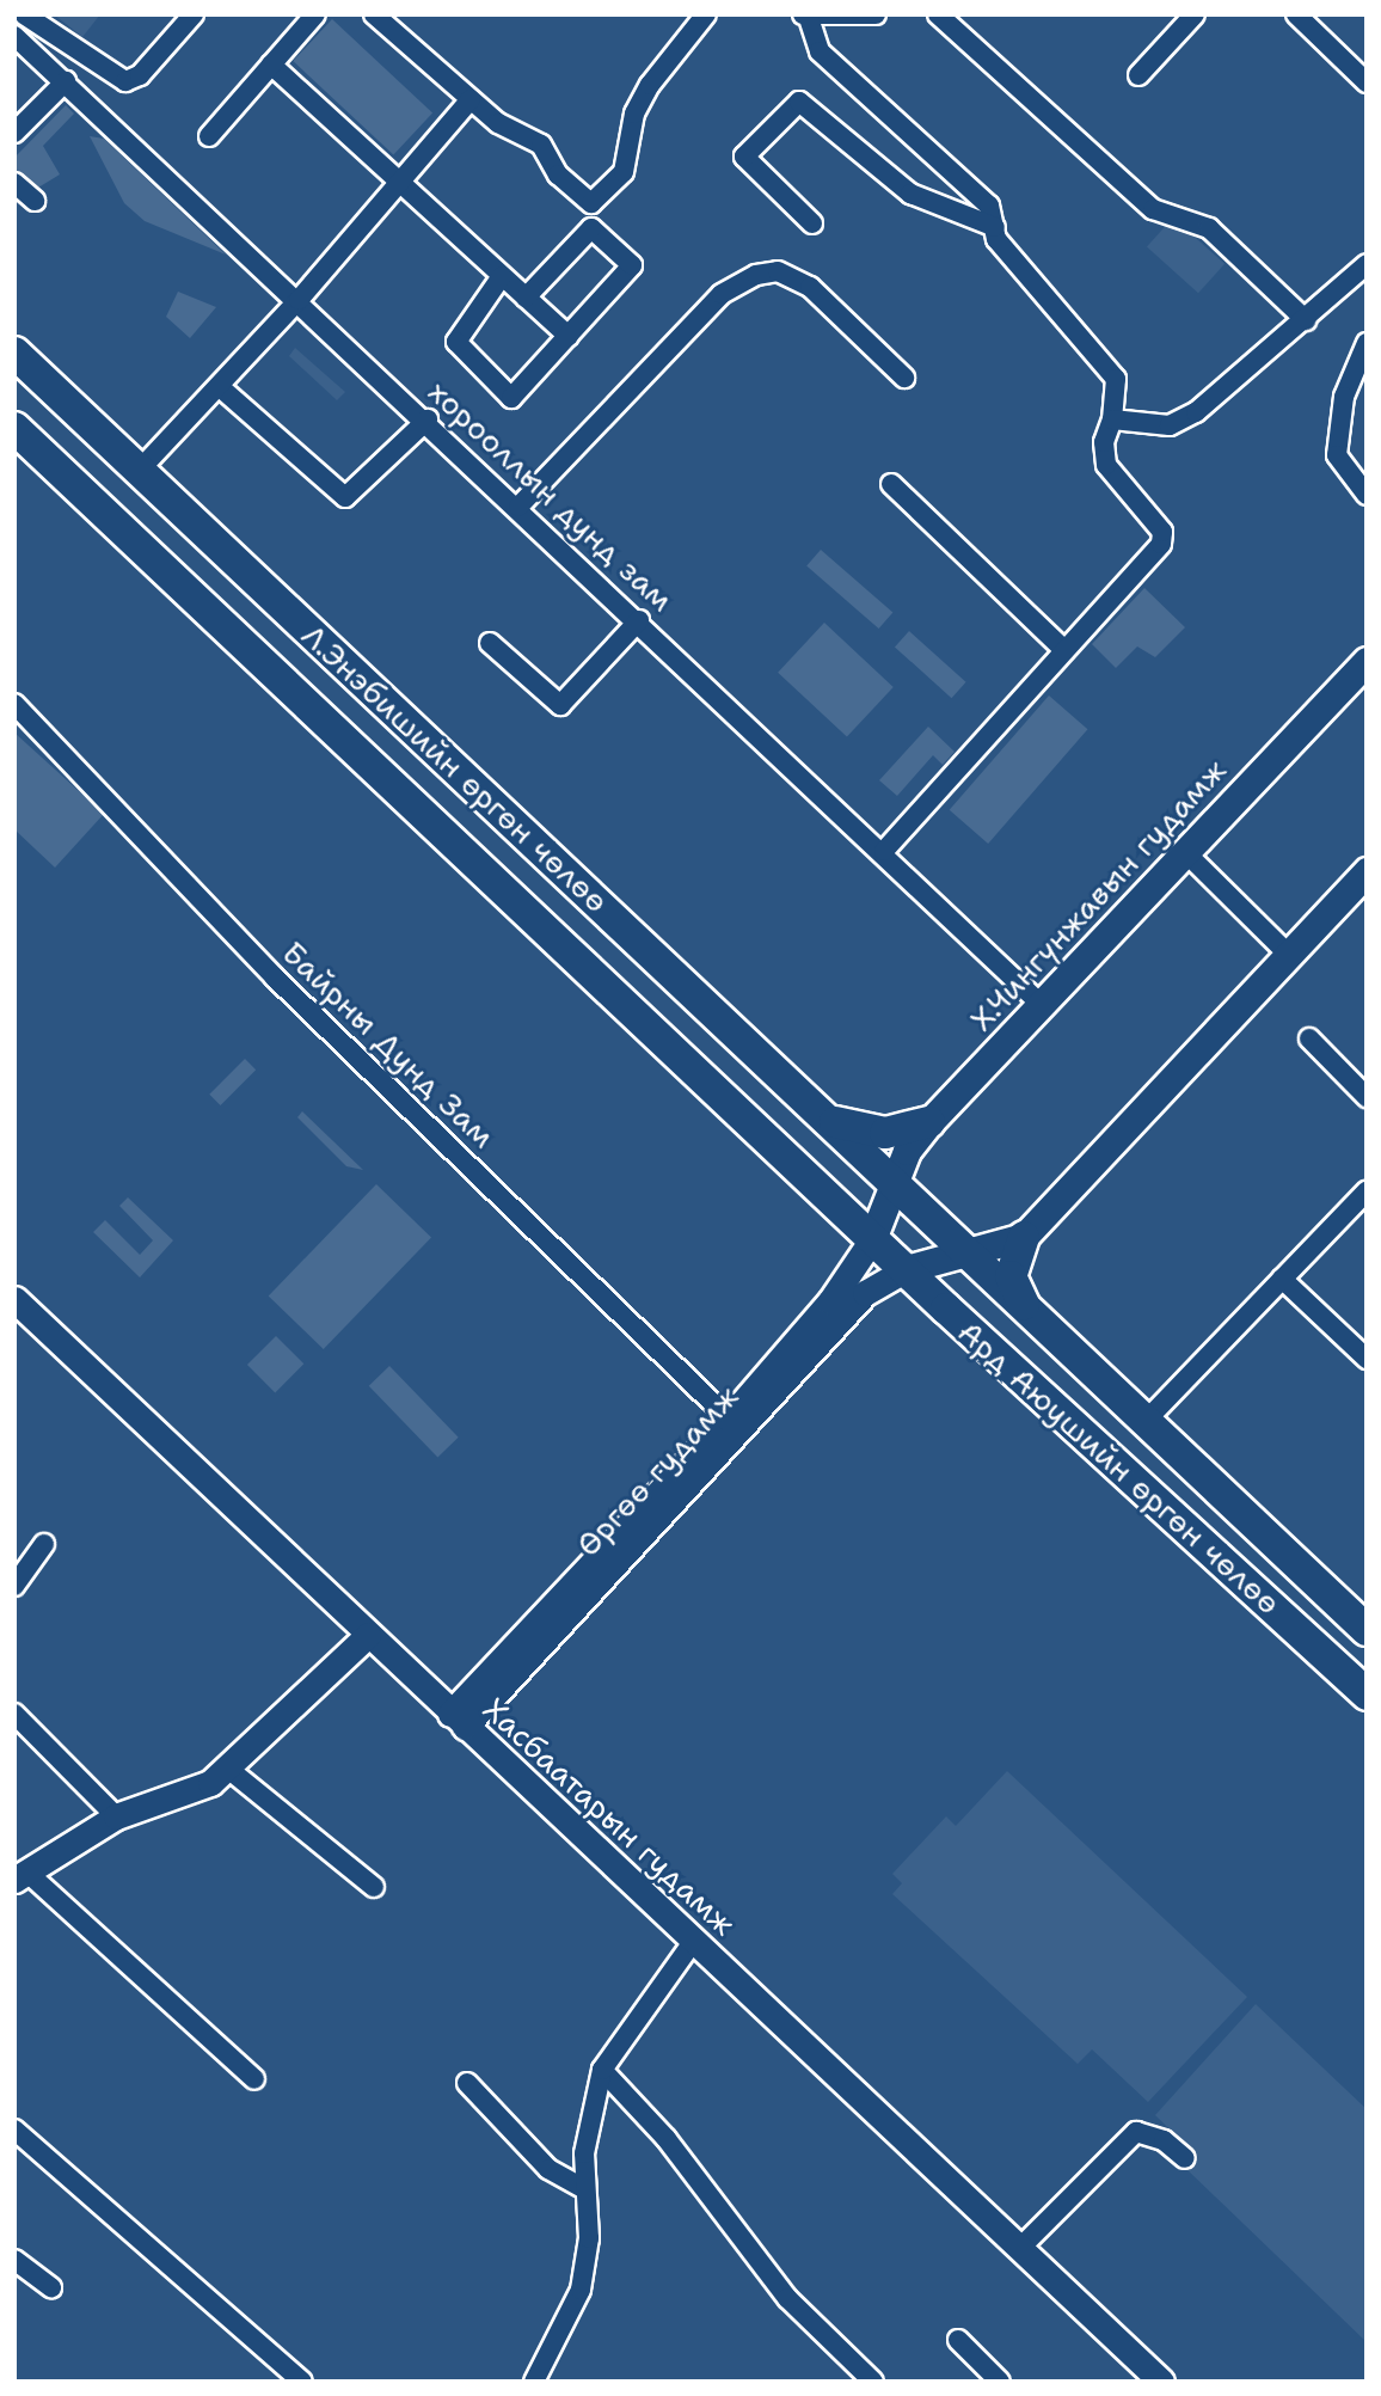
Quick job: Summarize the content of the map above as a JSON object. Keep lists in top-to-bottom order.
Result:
{
  "streets": {
    "main road": ["Л.Энэбишийн өргөн чөлөө", "Х.Чингүнжавын гудамж", "Ард Аюушийн өргөн чөлөө"],
    "street": [
      "хорооллын дунд зам",
      "Байрны Дунд Зам",
      "Өргөө гудамж",
      "Хасбаатарын гудамж"
    ]
  },
  "crossings": [
    ["хорооллын дунд зам", "Х.Чингүнжавын гудамж"],
    ["Л.Энэбишийн өргөн чөлөө", "Х.Чингүнжавын гудамж"],
    ["Л.Энэбишийн өргөн чөлөө", "Ард Аюушийн өргөн чөлөө"],
    ["Л.Энэбишийн өргөн чөлөө", "Өргөө гудамж"],
    ["Х.Чингүнжавын гудамж", "Ард Аюушийн өргөн чөлөө"],
    ["Х.Чингүнжавын гудамж", "Өргөө гудамж"],
    ["Байрны Дунд Зам", "Өргөө гудамж"],
    ["Ард Аюушийн өргөн чөлөө", "Өргөө гудамж"],
    ["Өргөө гудамж", "Хасбаатарын гудамж"]
  ]
}
